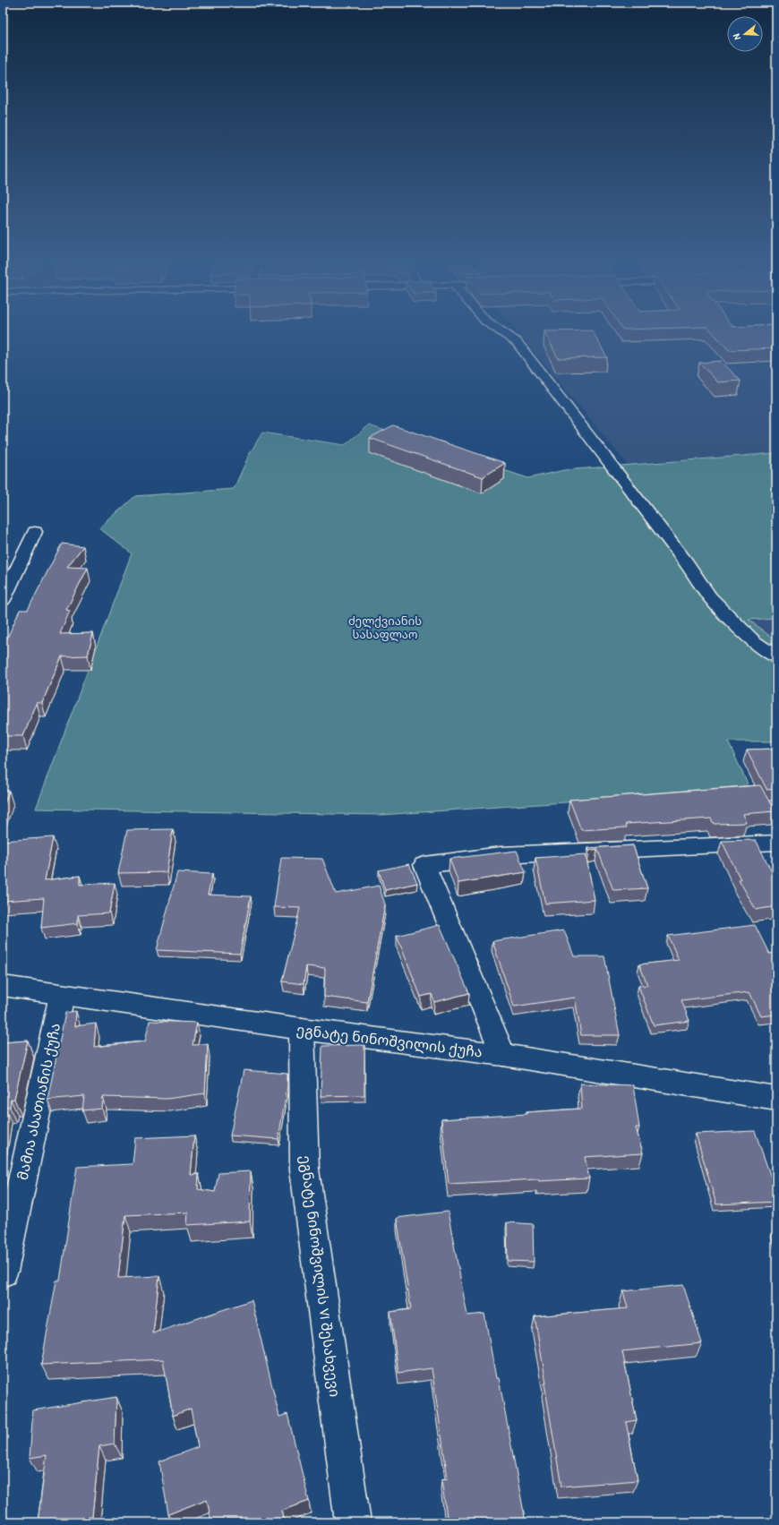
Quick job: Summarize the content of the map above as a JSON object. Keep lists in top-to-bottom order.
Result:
{
  "streets": {
    "street": ["ეგნატე ნინოშვილის ქუჩა", "მამია ასათიანის ქუჩა", "ეგნატე ნინოშვილის VI შესახვევი"]
  },
  "crossings": [
    ["ეგნატე ნინოშვილის ქუჩა", "მამია ასათიანის ქუჩა"],
    ["ეგნატე ნინოშვილის ქუჩა", "ეგნატე ნინოშვილის VI შესახვევი"]
  ],
  "parks": ["ძელქვიანის სასაფლაო"],
  "north": "left"
}
